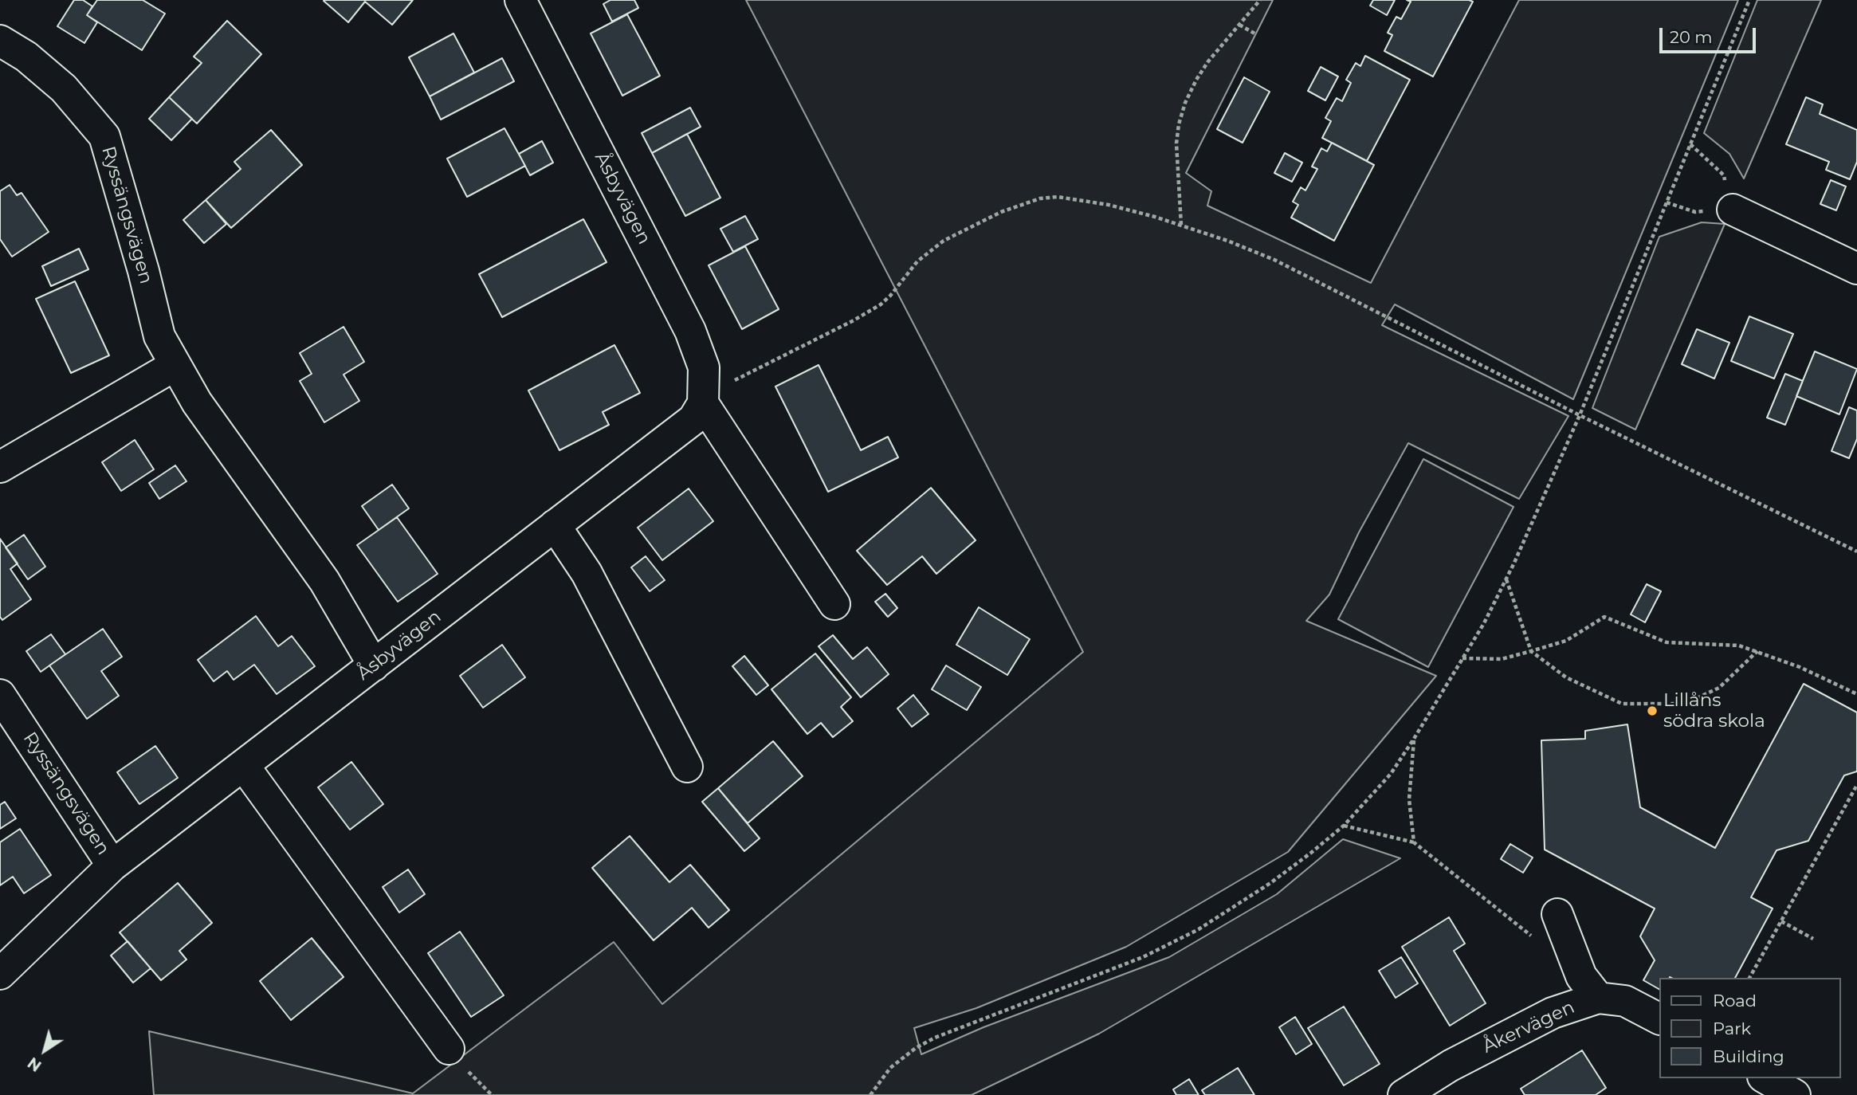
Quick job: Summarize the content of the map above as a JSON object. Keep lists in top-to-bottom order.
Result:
{
  "streets": {
    "street": ["Åsbyvägen", "Ryssängsvägen", "Åkervägen"]
  },
  "crossings": [
    ["Åsbyvägen", "Ryssängsvägen"]
  ],
  "places": ["Lillåns södra skola"],
  "legend": ["Road", "Park", "Building"],
  "scale_bar": "20 m",
  "north": "bottom left"
}
